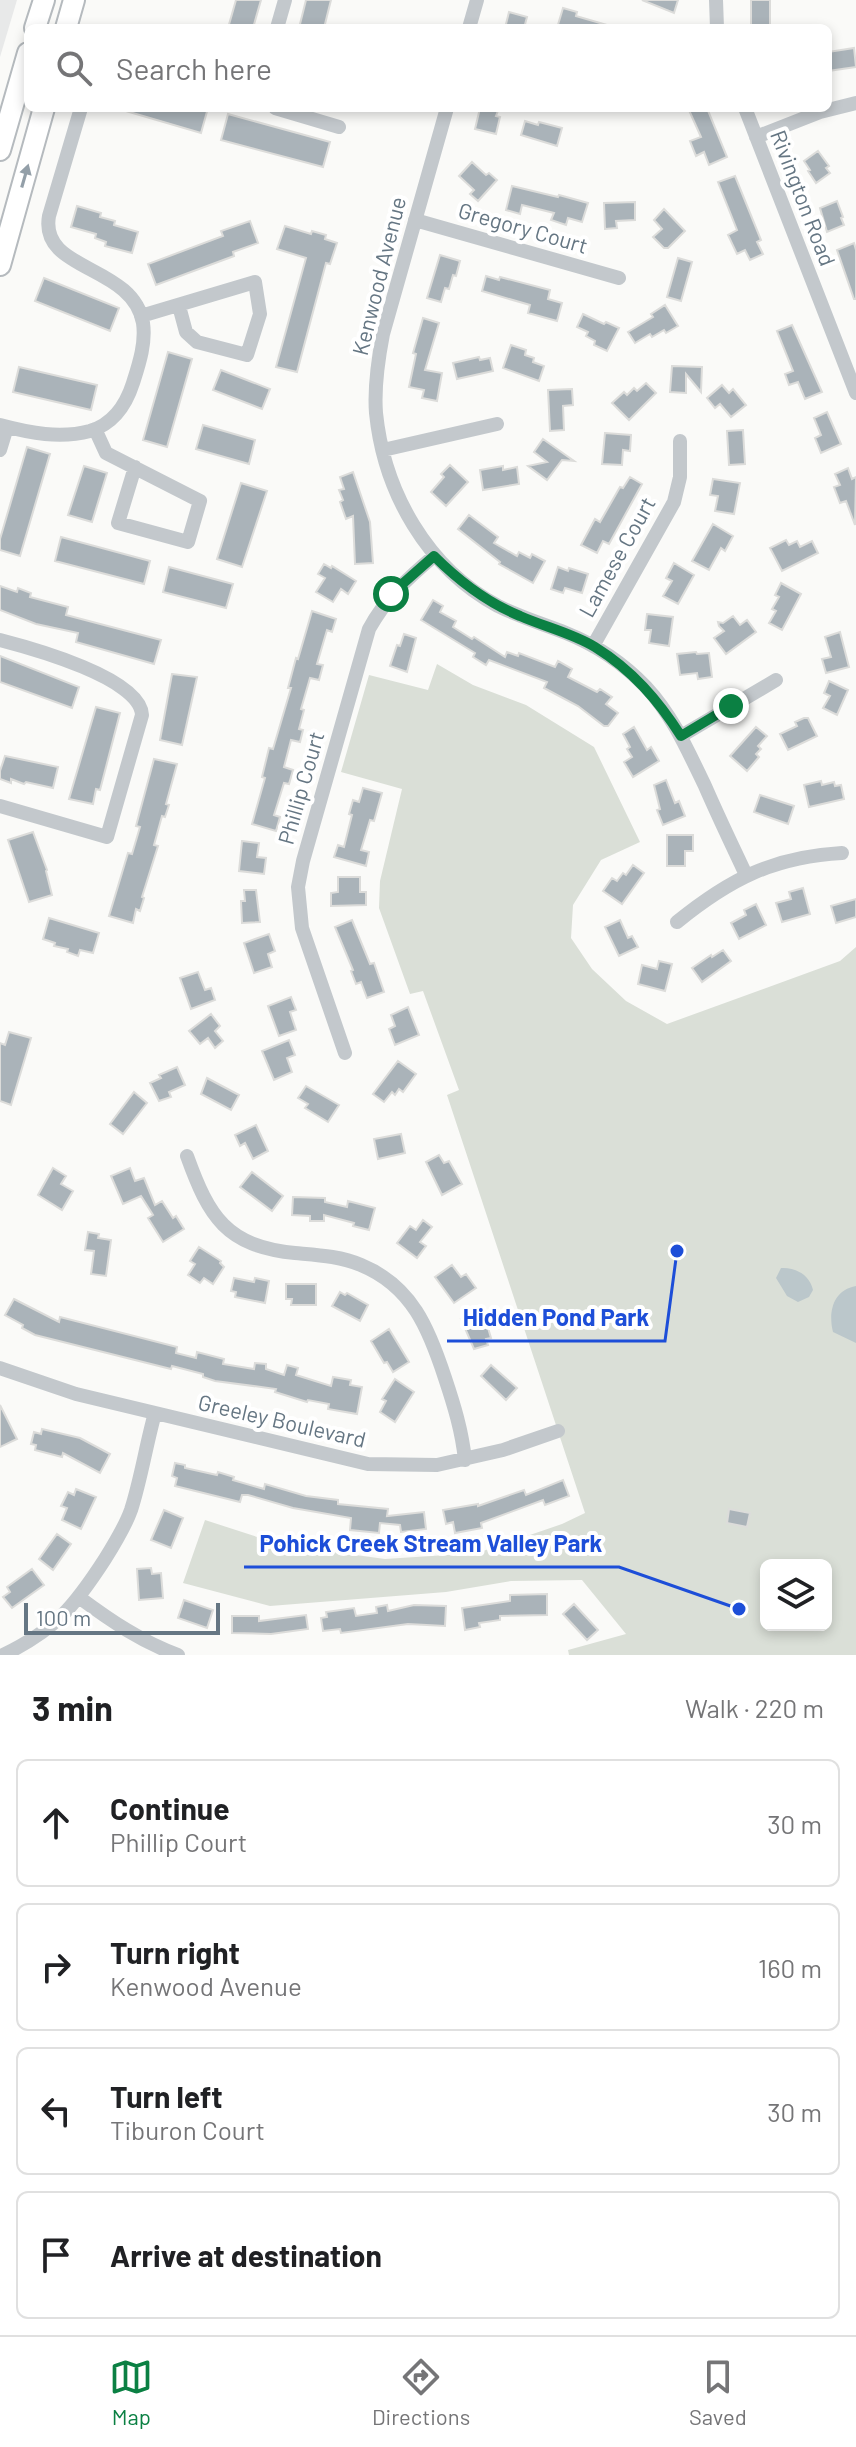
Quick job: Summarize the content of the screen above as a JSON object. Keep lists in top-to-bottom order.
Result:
{
  "streets": {
    "street": [
      "Rivington Road",
      "Gregory Court",
      "Kenwood Avenue",
      "Lamese Court",
      "Phillip Court",
      "Greeley Boulevard"
    ]
  },
  "crossings": [
    ["Gregory Court", "Kenwood Avenue"],
    ["Kenwood Avenue", "Lamese Court"],
    ["Kenwood Avenue", "Phillip Court"]
  ],
  "places": ["Hidden Pond Park", "Pohick Creek Stream Valley Park"],
  "scale_bar": "100 m",
  "page": {
    "search": "Search here",
    "scale": "100 m",
    "heading": ["3 min", "Walk · 220 m"],
    "list": [
      ["Continue", "Phillip Court", "30 m"],
      ["Turn right", "Kenwood Avenue", "160 m"],
      ["Turn left", "Tiburon Court", "30 m"],
      "Arrive at destination"
    ],
    "nav": ["Map", "Directions", "Saved"]
  }
}
